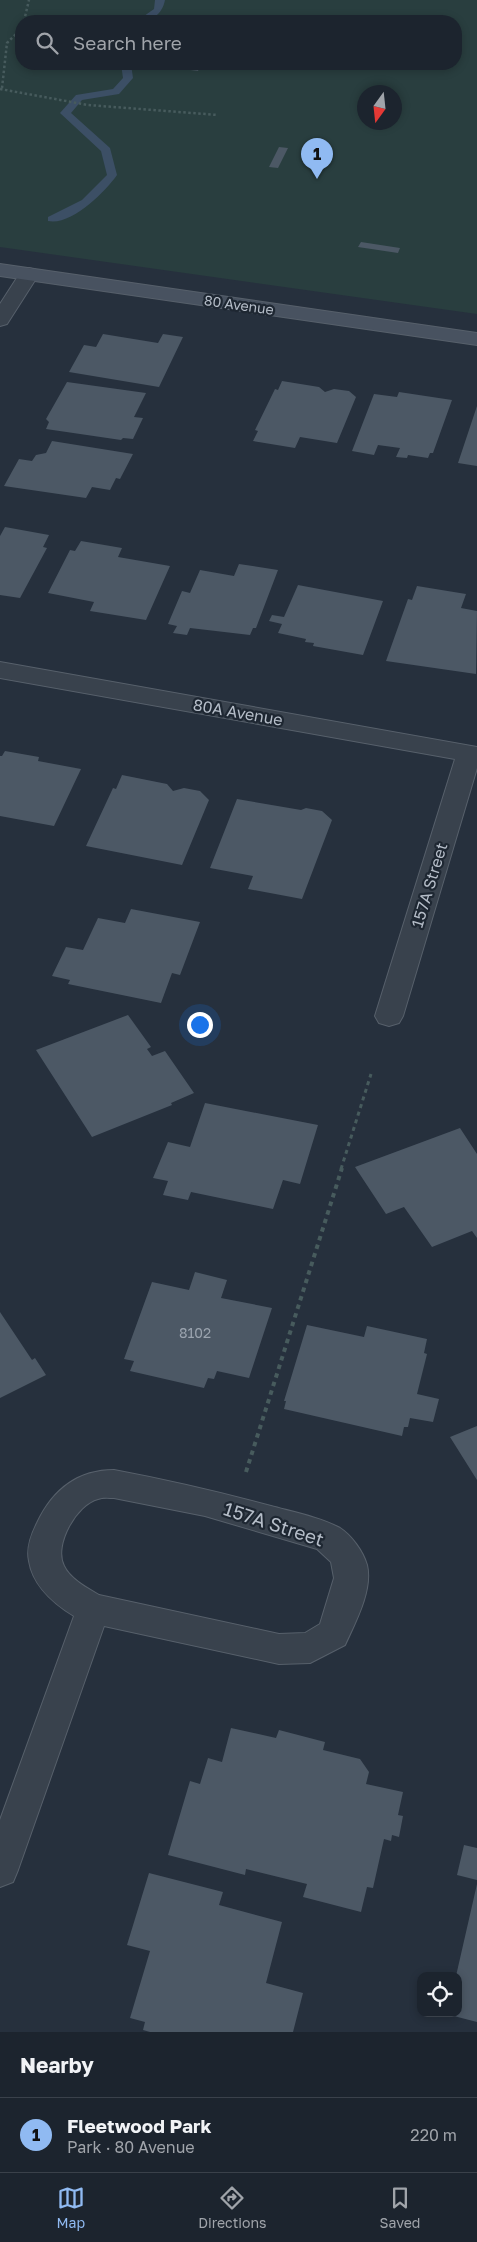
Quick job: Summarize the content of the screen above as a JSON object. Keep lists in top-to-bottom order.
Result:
{
  "streets": {
    "street": ["80 Avenue", "80A Avenue", "157A Street"]
  },
  "crossings": [
    ["80A Avenue", "157A Street"]
  ],
  "house_numbers": ["8102"],
  "north": "bottom",
  "page": {
    "search": "Search here",
    "pins": "1",
    "heading": "Nearby",
    "list": [
      {
        "mark": "1",
        "name": "Fleetwood Park",
        "note": "Park · 80 Avenue",
        "value": "220 m"
      }
    ],
    "nav": ["Map", "Directions", "Saved"]
  }
}
